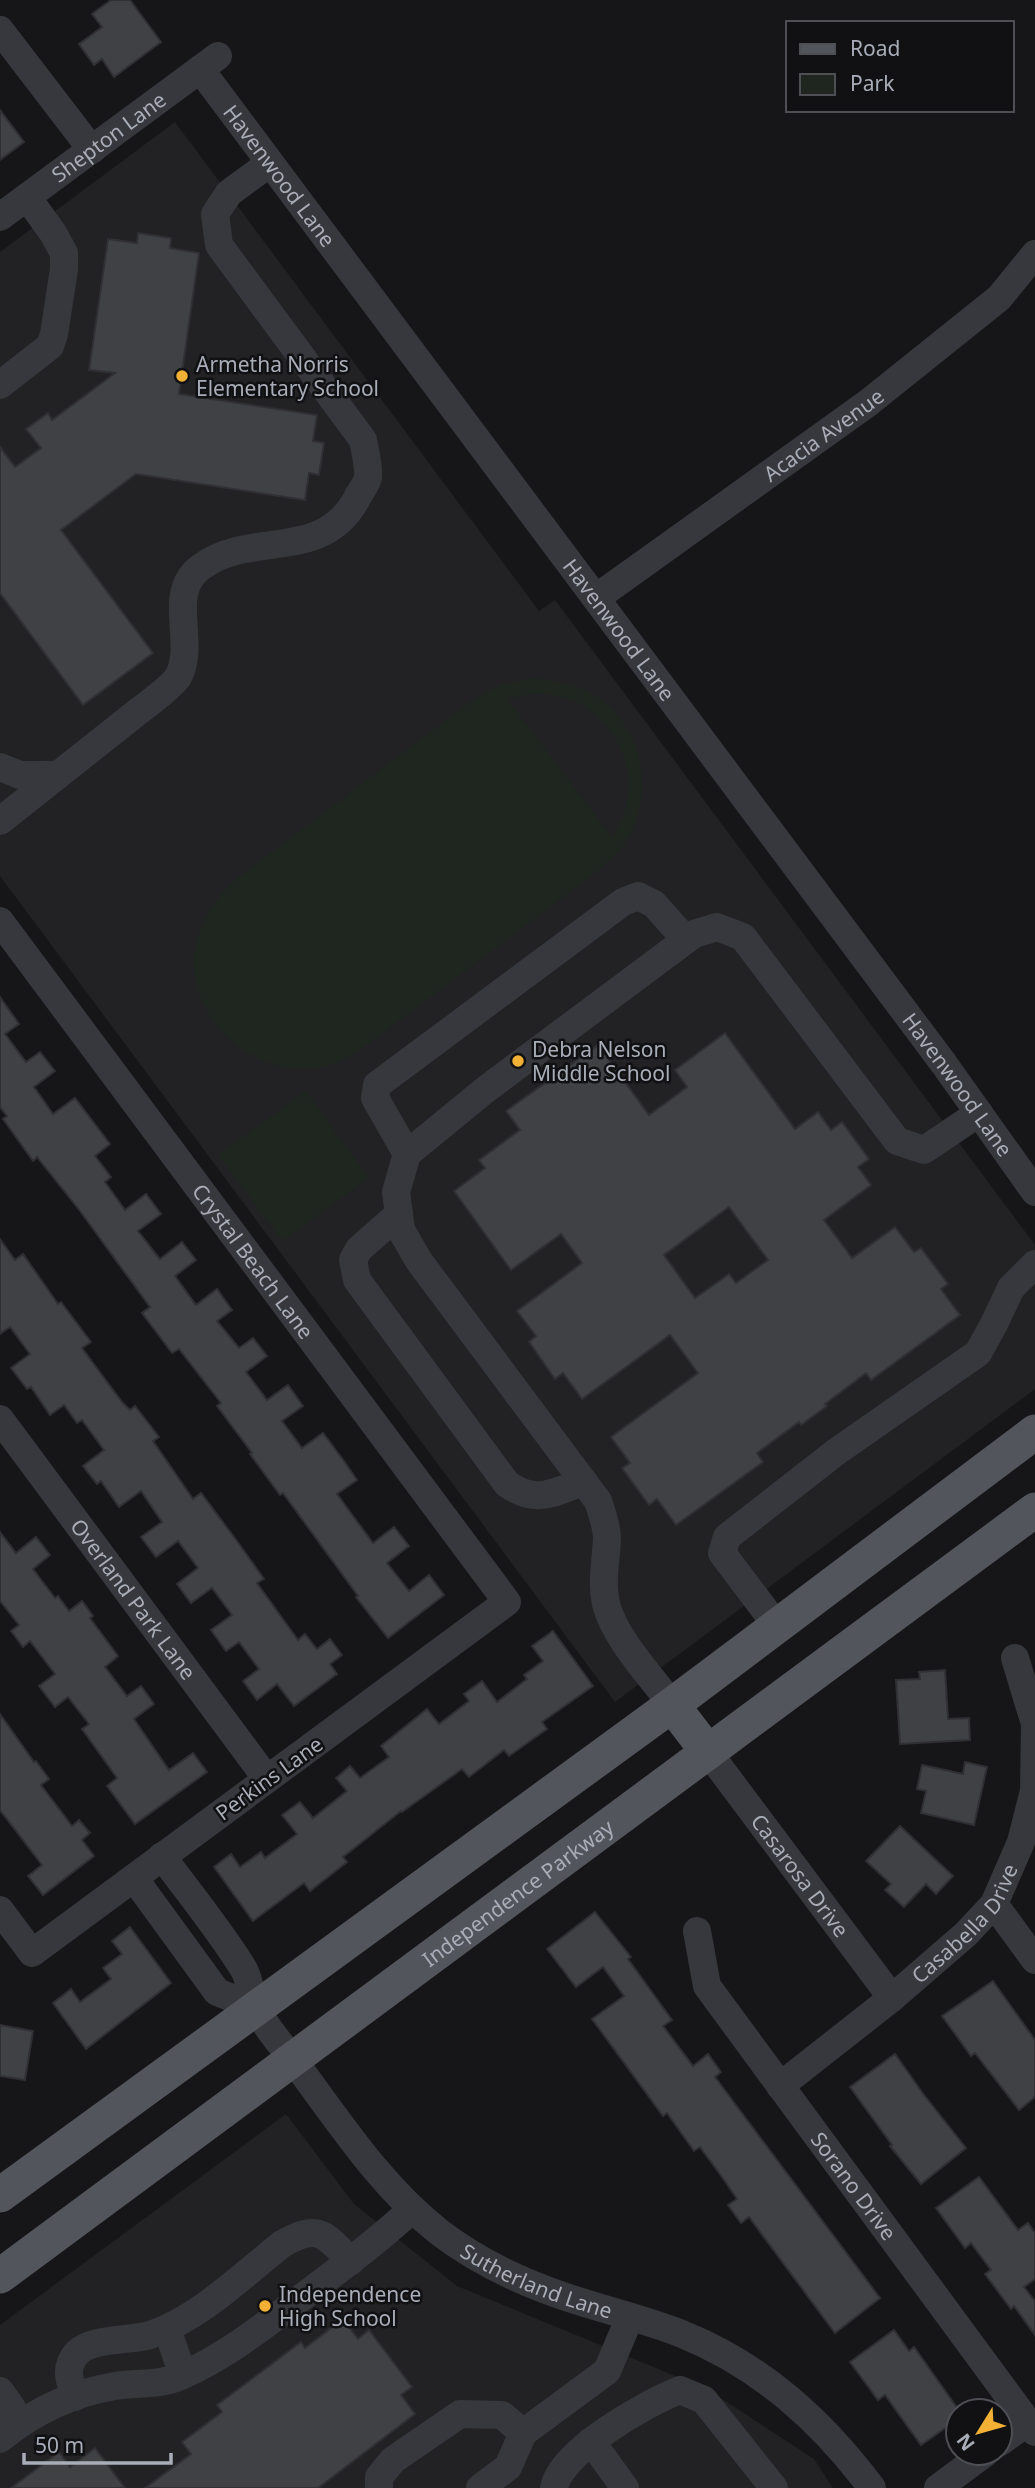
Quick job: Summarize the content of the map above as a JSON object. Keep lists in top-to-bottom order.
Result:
{
  "streets": {
    "main road": ["Independence Parkway"],
    "street": [
      "Shepton Lane",
      "Havenwood Lane",
      "Acacia Avenue",
      "Crystal Beach Lane",
      "Overland Park Lane",
      "Perkins Lane",
      "Casarosa Drive",
      "Casabella Drive",
      "Sorano Drive",
      "Sutherland Lane"
    ]
  },
  "crossings": [
    ["Shepton Lane", "Havenwood Lane"],
    ["Havenwood Lane", "Acacia Avenue"],
    ["Crystal Beach Lane", "Perkins Lane"],
    ["Overland Park Lane", "Perkins Lane"],
    ["Perkins Lane", "Sutherland Lane"],
    ["Casarosa Drive", "Independence Parkway"],
    ["Casarosa Drive", "Casabella Drive"],
    ["Independence Parkway", "Sutherland Lane"],
    ["Casabella Drive", "Sorano Drive"]
  ],
  "places": ["Armetha Norris Elementary School", "Debra Nelson Middle School", "Independence High School"],
  "legend": ["Road", "Park"],
  "scale_bar": "50 m",
  "north": "bottom left"
}
